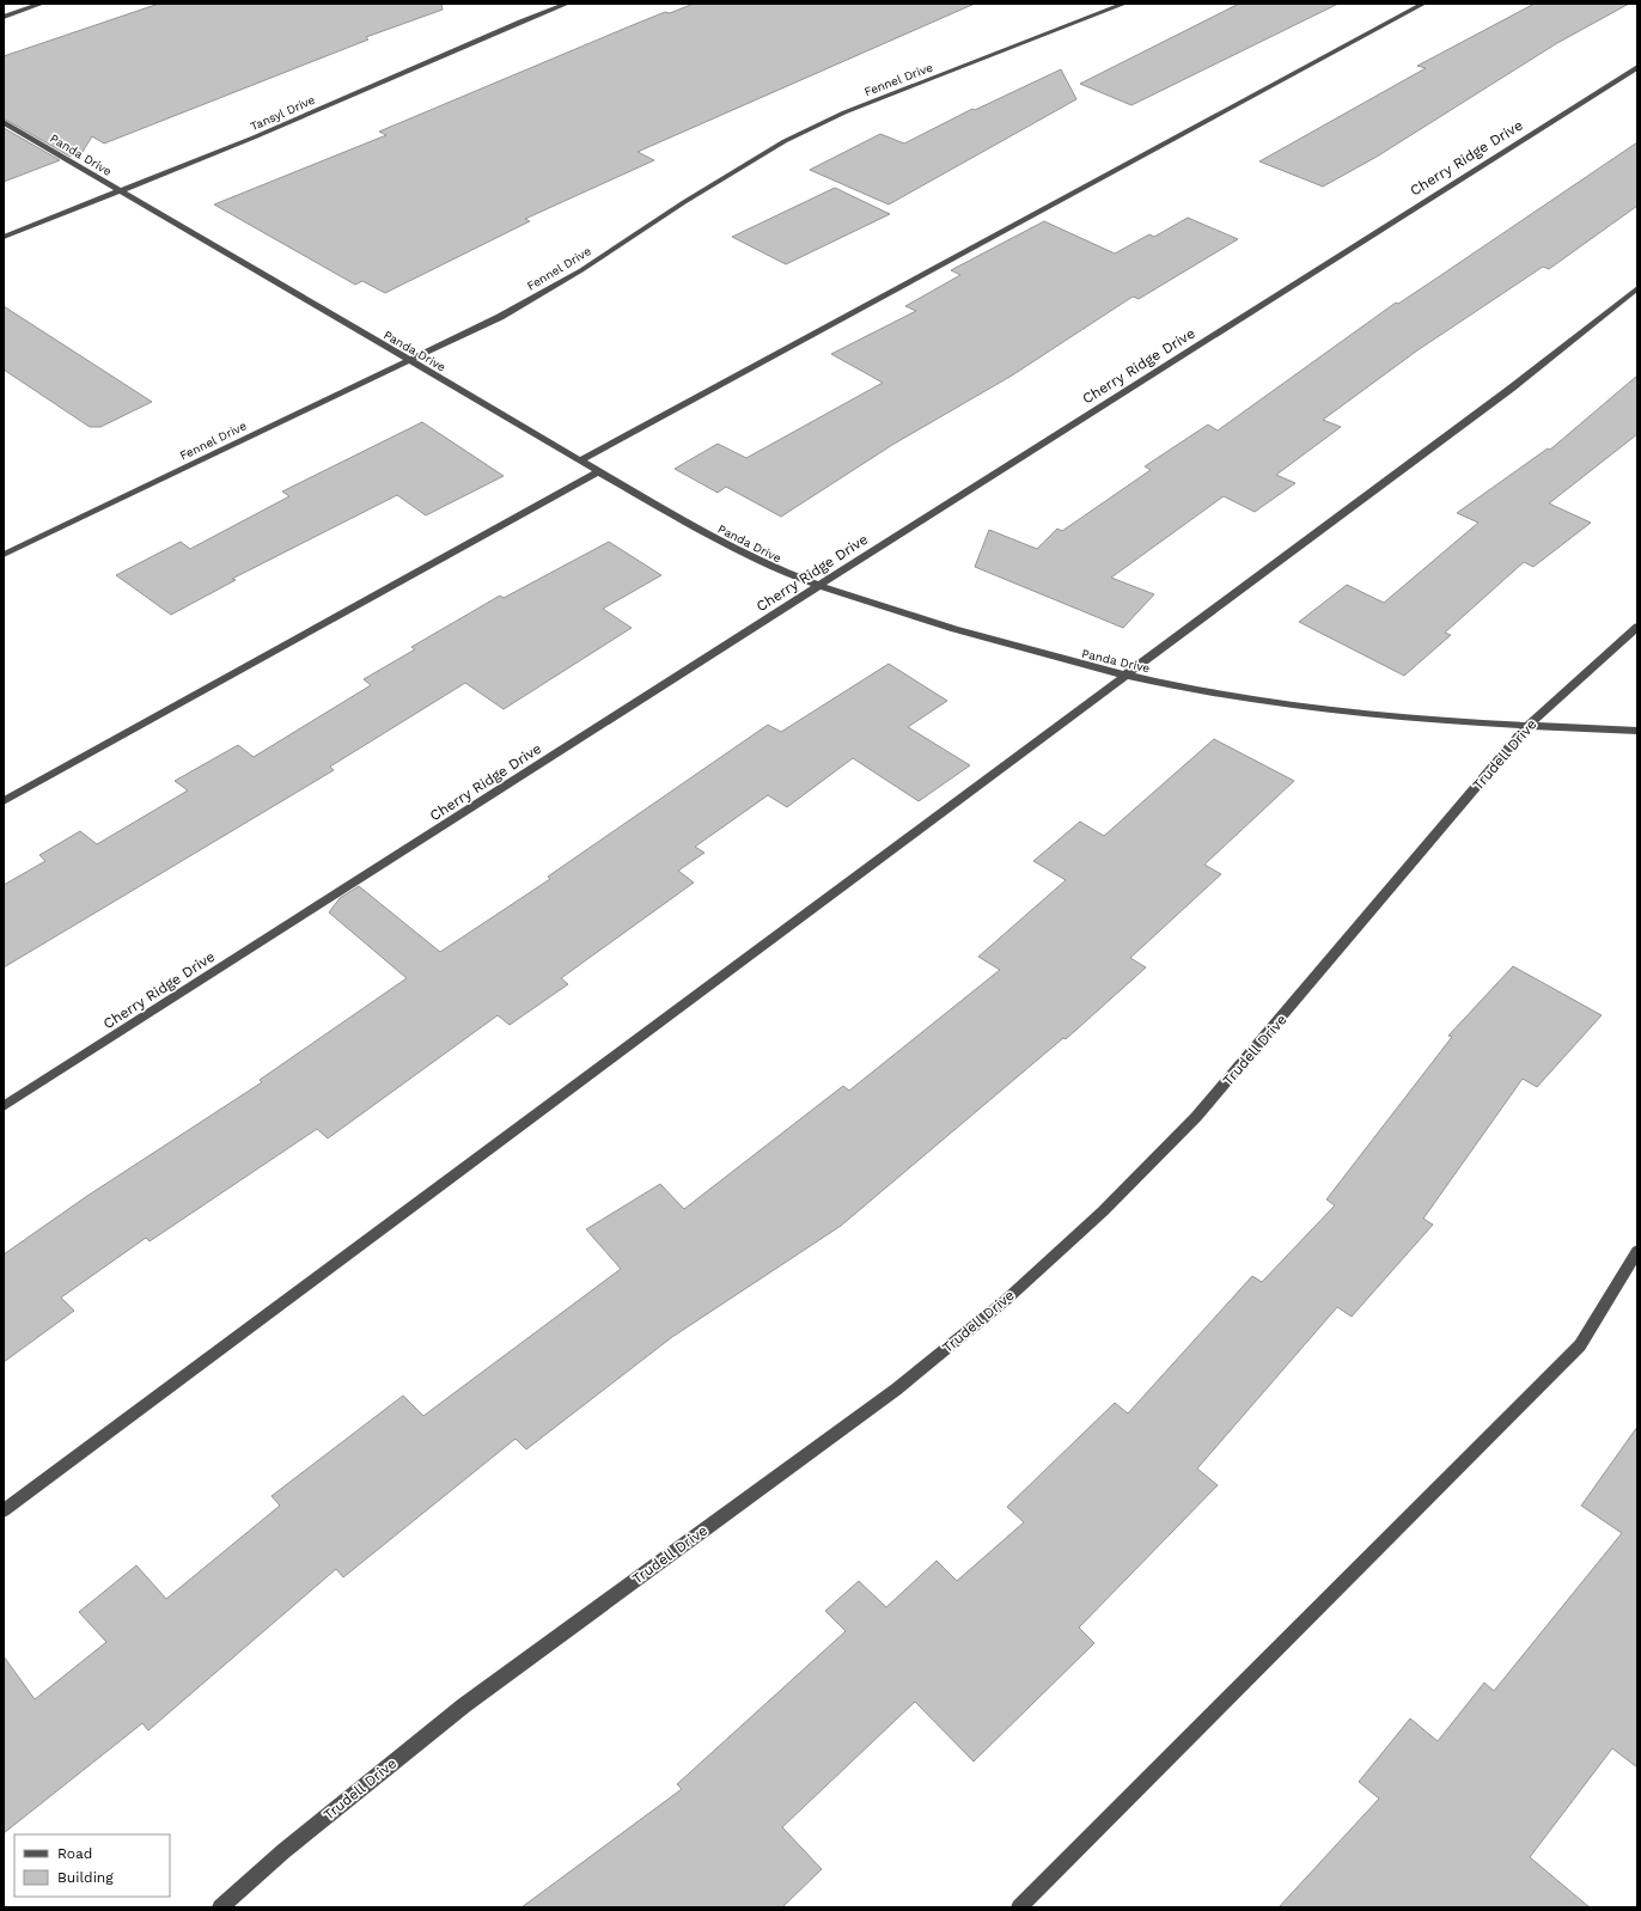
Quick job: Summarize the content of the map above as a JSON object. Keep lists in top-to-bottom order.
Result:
{
  "streets": {
    "street": [
      "Fennel Drive",
      "Tansyl Drive",
      "Panda Drive",
      "Cherry Ridge Drive",
      "Trudell Drive"
    ]
  },
  "crossings": [
    ["Fennel Drive", "Panda Drive"],
    ["Tansyl Drive", "Panda Drive"],
    ["Panda Drive", "Cherry Ridge Drive"],
    ["Panda Drive", "Trudell Drive"]
  ],
  "legend": ["Road", "Building"]
}
